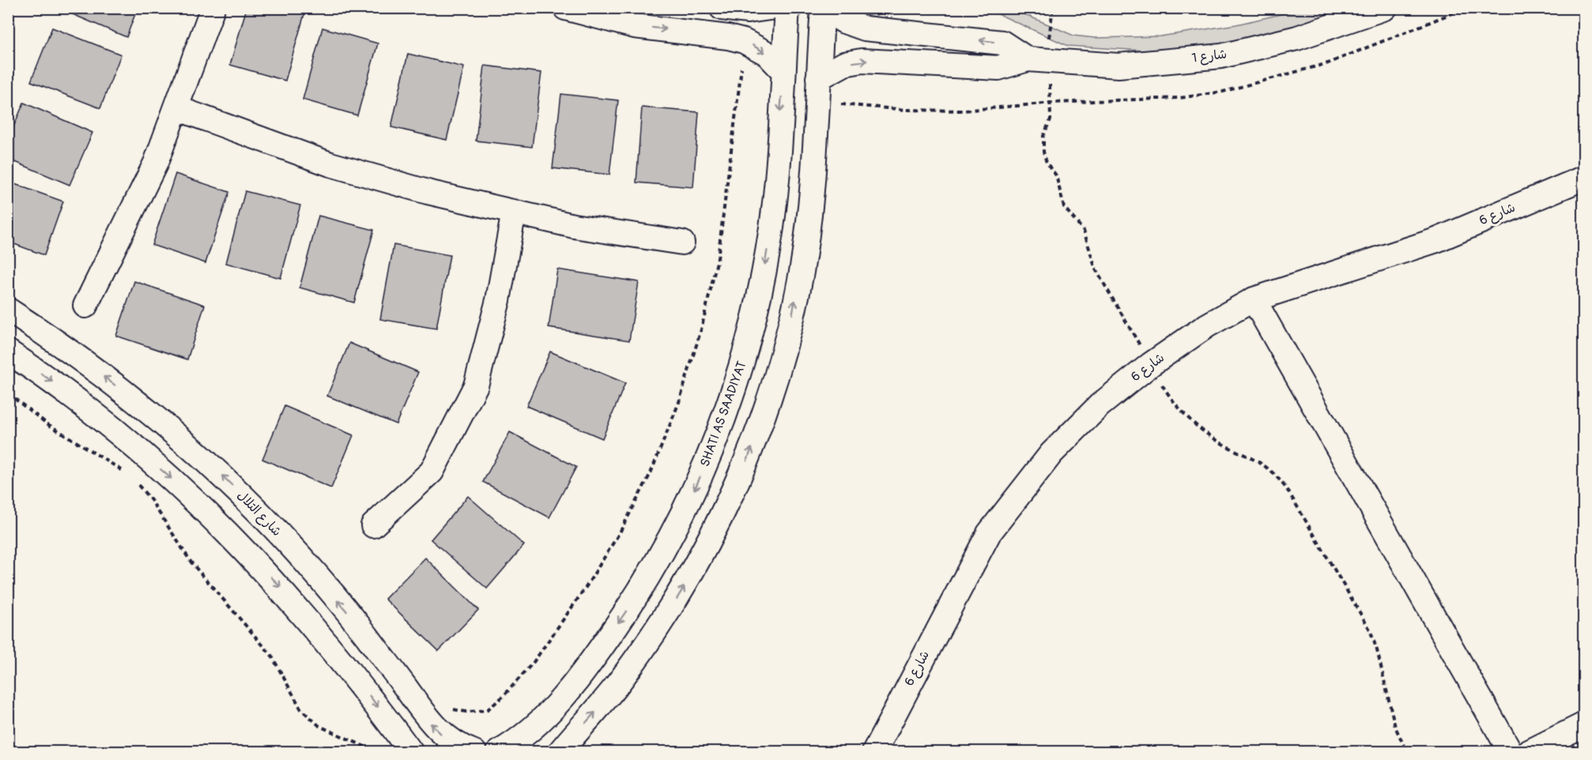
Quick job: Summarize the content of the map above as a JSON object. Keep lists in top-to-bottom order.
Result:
{
  "streets": {
    "street": [
      "شارع 1",
      "شارع 6",
      "SHATI AS SAADIYAT",
      "شارع التلال"
    ]
  }
}
